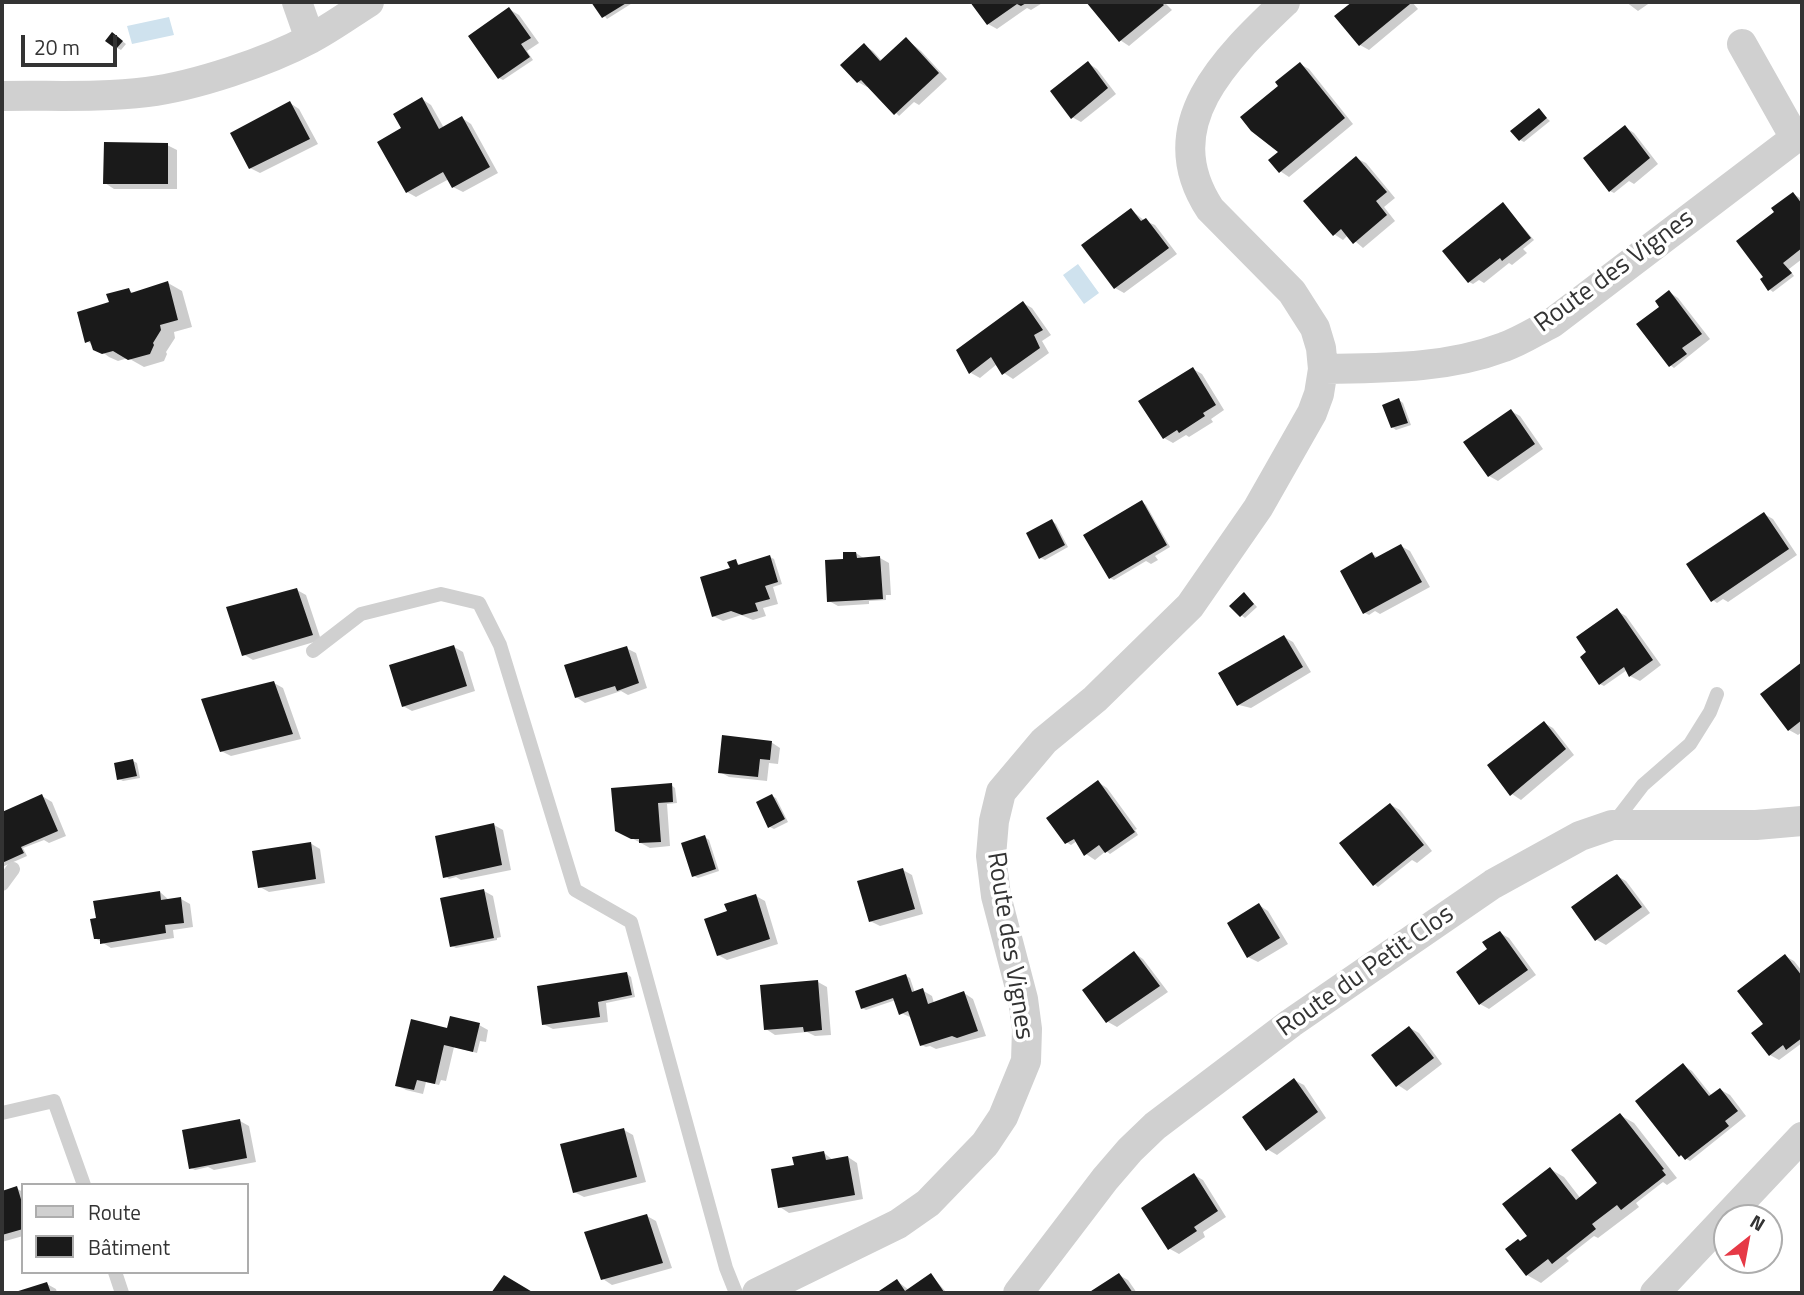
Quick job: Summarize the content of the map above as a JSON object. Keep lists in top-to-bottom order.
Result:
{
  "streets": {
    "street": ["Route des Vignes", "Route du Petit Clos"]
  },
  "legend": ["Route", "Bâtiment"],
  "scale_bar": "20 m",
  "north": "top right"
}
